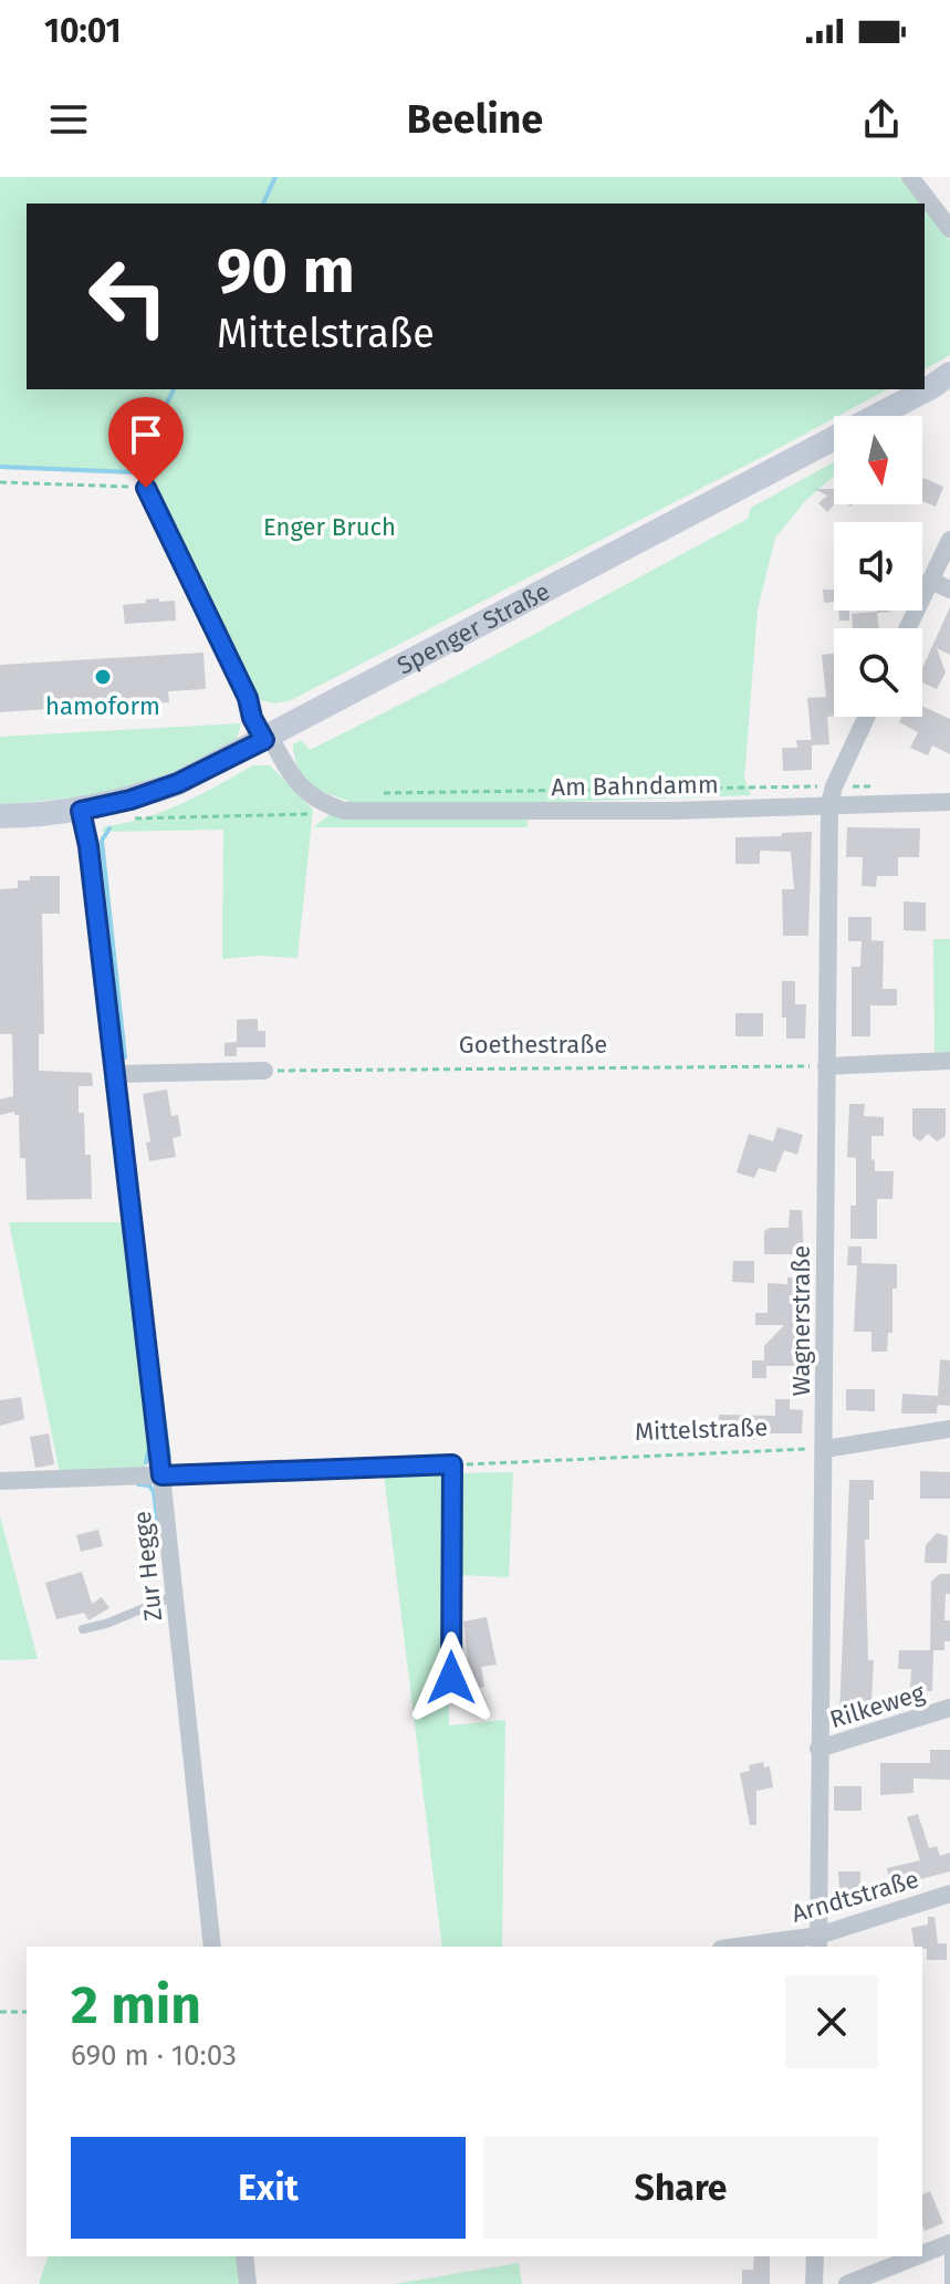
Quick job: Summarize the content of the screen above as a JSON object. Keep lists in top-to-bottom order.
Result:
{
  "streets": {
    "street": [
      "Spenger Straße",
      "Am Bahndamm",
      "Wagnerstraße",
      "Zur Hegge",
      "Rilkeweg",
      "Arndtstraße"
    ],
    "path": ["Goethestraße", "Mittelstraße"]
  },
  "crossings": [
    ["Spenger Straße", "Zur Hegge"],
    ["Am Bahndamm", "Wagnerstraße"],
    ["Goethestraße", "Wagnerstraße"],
    ["Wagnerstraße", "Mittelstraße"],
    ["Wagnerstraße", "Rilkeweg"],
    ["Wagnerstraße", "Arndtstraße"]
  ],
  "parks": ["Enger Bruch"],
  "places": ["hamoform"],
  "north": "bottom",
  "page": {
    "status": "10:01",
    "header": "Beeline",
    "turn": ["90 m", "Mittelstraße"],
    "heading": ["2 min", "690 m · 10:03"],
    "buttons": ["Exit", "Share"]
  }
}
